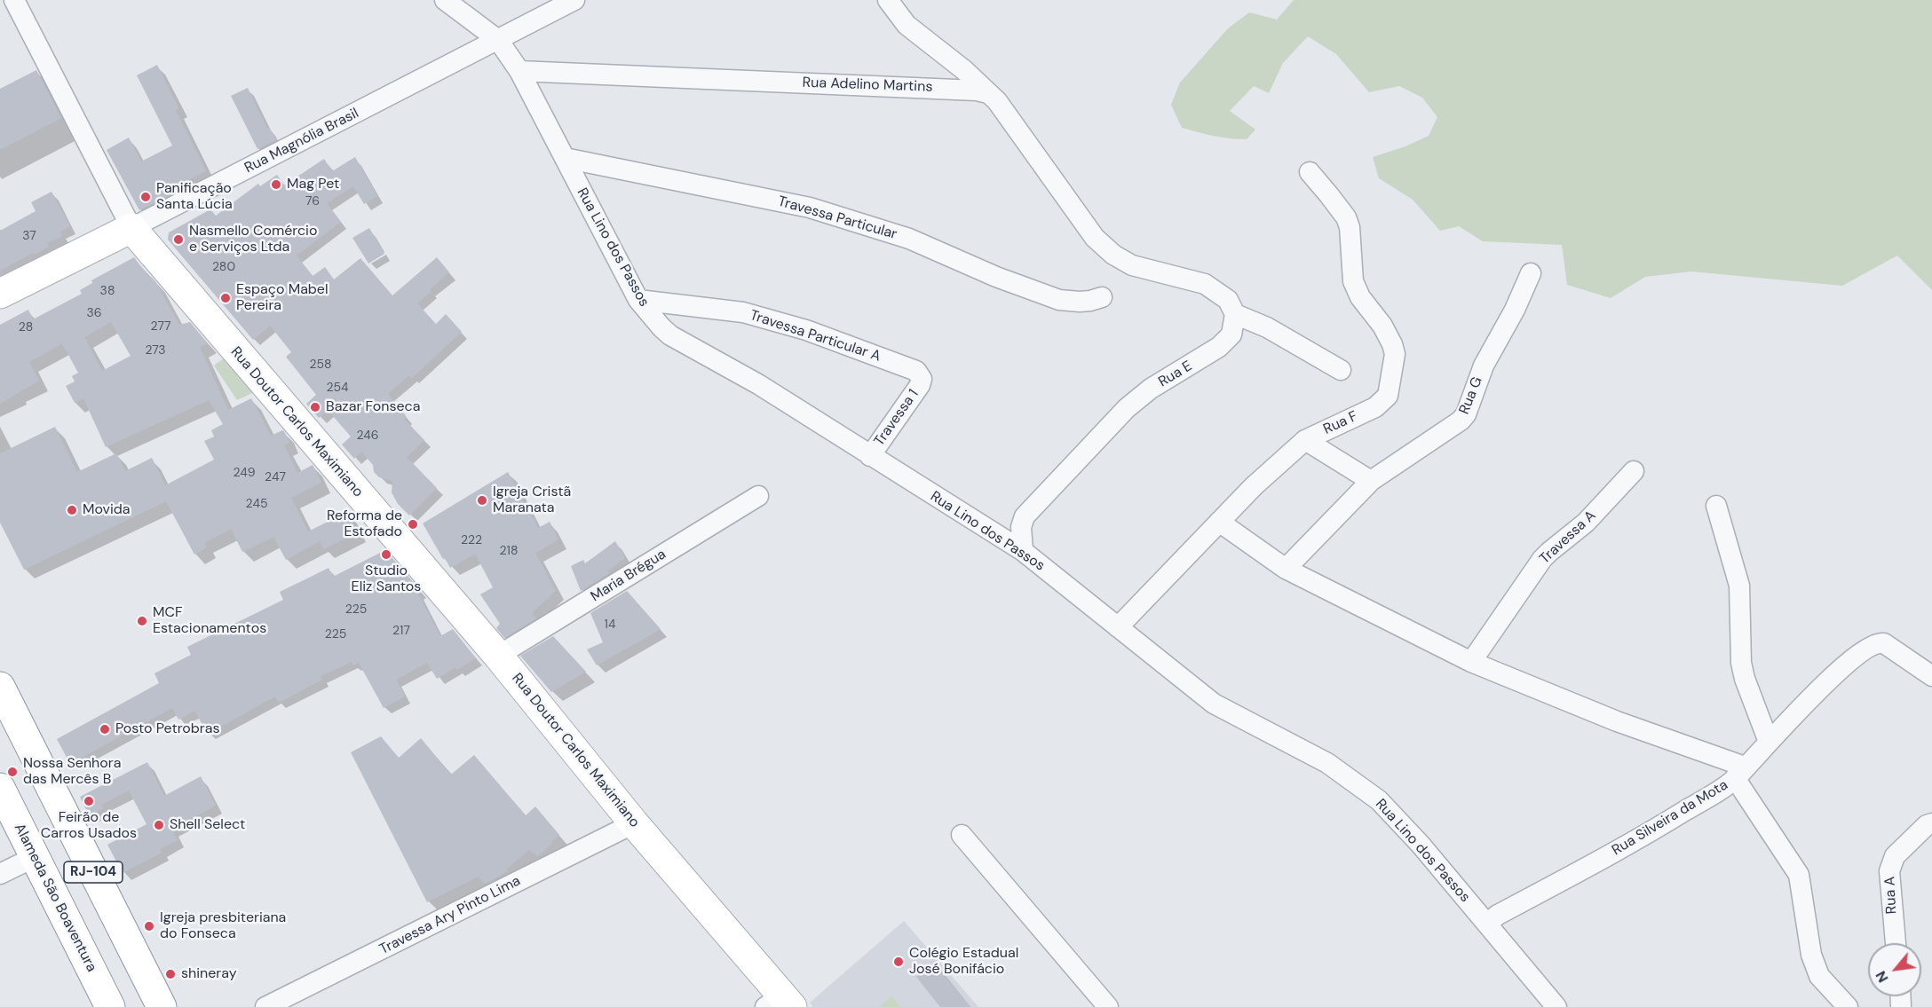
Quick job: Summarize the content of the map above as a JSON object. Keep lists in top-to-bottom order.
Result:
{
  "streets": {
    "main road": [
      "Rua Magnólia Brasil",
      "Rua Doutor Carlos Maximiano",
      "RJ-104",
      "Alameda São Boaventura"
    ],
    "street": [
      "Rua Adelino Martins",
      "Travessa Particular",
      "Rua Lino dos Passos",
      "Travessa Particular A",
      "Rua E",
      "Rua G",
      "Travessa 1",
      "Rua F",
      "Travessa A",
      "Maria Brégua",
      "Rua Silveira da Mota",
      "Rua A",
      "Travessa Ary Pinto Lima"
    ]
  },
  "crossings": [
    ["Rua Adelino Martins", "Rua Lino dos Passos"],
    ["Rua Magnólia Brasil", "Rua Lino dos Passos"],
    ["Rua Magnólia Brasil", "Rua Doutor Carlos Maximiano"],
    ["Travessa Particular", "Rua Lino dos Passos"],
    ["Rua Lino dos Passos", "Travessa Particular A"],
    ["Rua Lino dos Passos", "Rua E"],
    ["Rua Lino dos Passos", "Travessa 1"],
    ["Rua Lino dos Passos", "Rua F"],
    ["Rua Lino dos Passos", "Rua Silveira da Mota"],
    ["Travessa Particular A", "Travessa 1"],
    ["Rua Doutor Carlos Maximiano", "Maria Brégua"],
    ["Rua Doutor Carlos Maximiano", "Travessa Ary Pinto Lima"]
  ],
  "places": [
    "Mag Pet",
    "Panificação Santa Lúcia",
    "Nasmello Comércio e Serviços Ltda",
    "Espaço Mabel Pereira",
    "Bazar Fonseca",
    "Igreja Cristã Maranata",
    "Movida",
    "Reforma de Estofado",
    "Studio Eliz Santos",
    "MCF Estacionamentos",
    "Posto Petrobras",
    "Nossa Senhora das Mercês B",
    "Feirão de Carros Usados",
    "Shell Select",
    "Igreja presbiteriana do Fonseca",
    "Colégio Estadual José Bonifácio",
    "shineray"
  ],
  "house_numbers": [
    "76",
    "37",
    "280",
    "38",
    "36",
    "277",
    "28",
    "273",
    "258",
    "254",
    "246",
    "249",
    "247",
    "245",
    "222",
    "218",
    "225",
    "14",
    "217",
    "225"
  ],
  "north": "bottom left"
}
